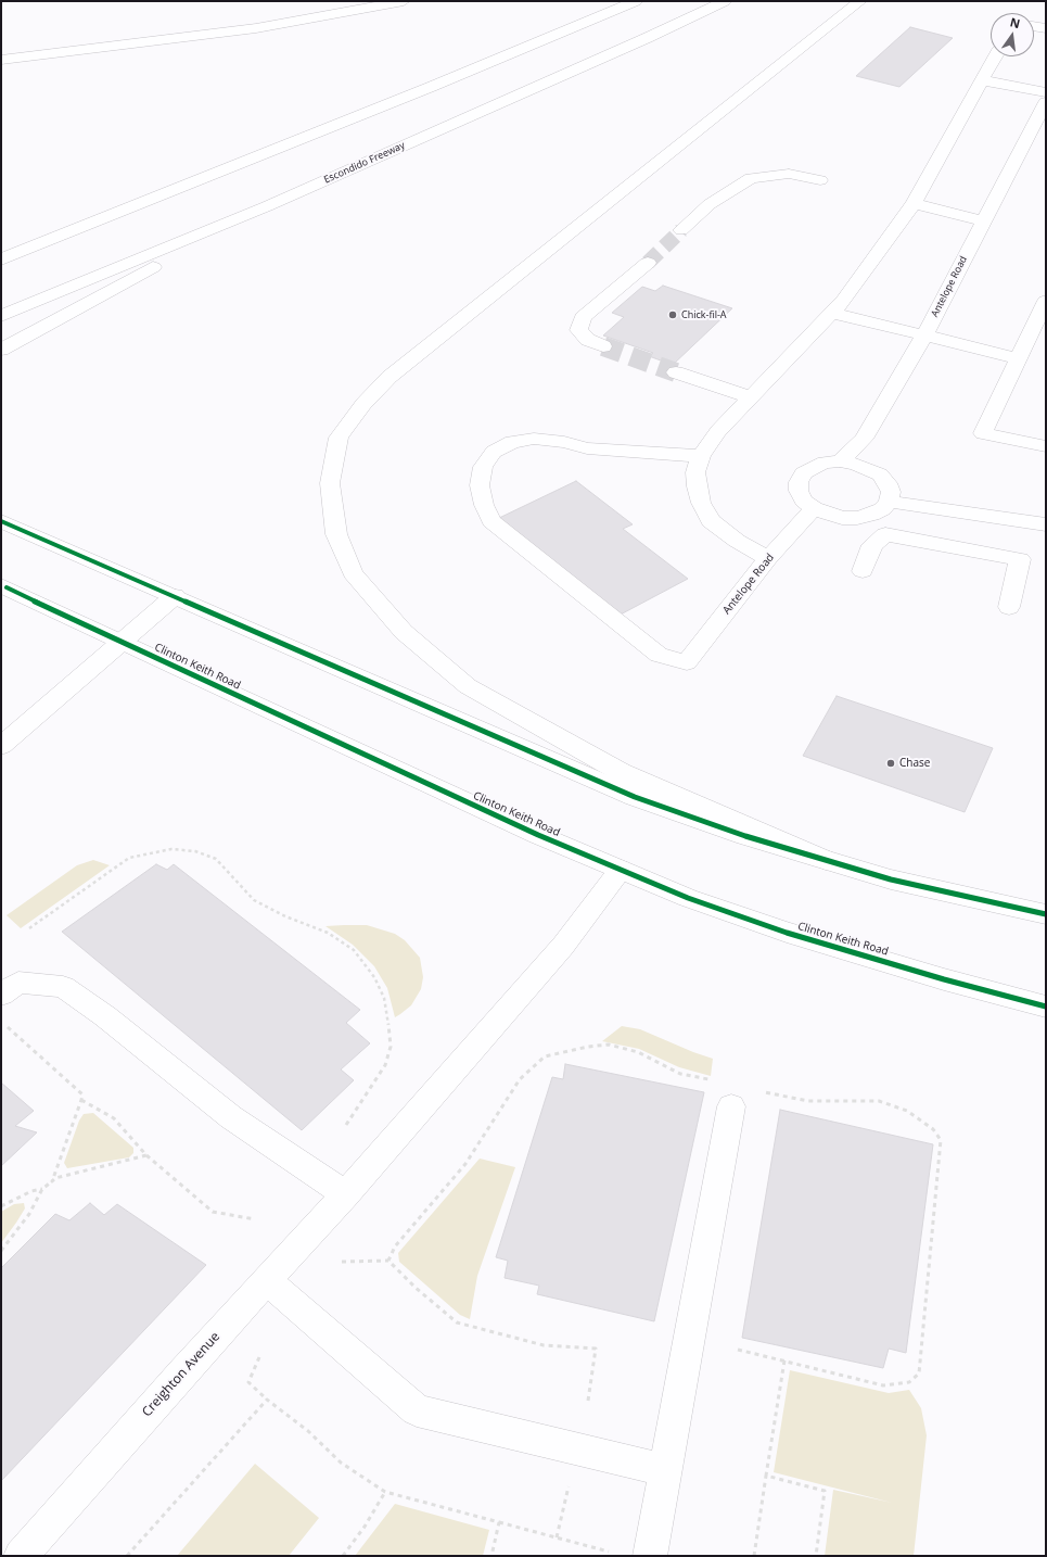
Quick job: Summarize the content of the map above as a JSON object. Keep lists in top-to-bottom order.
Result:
{
  "streets": {
    "main road": [
      "Escondido Freeway",
      "Antelope Road",
      "Clinton Keith Road",
      "Creighton Avenue"
    ]
  },
  "crossings": [
    ["Clinton Keith Road", "Creighton Avenue"]
  ],
  "places": ["Chick-fil-A", "Chase"],
  "north": "top"
}
